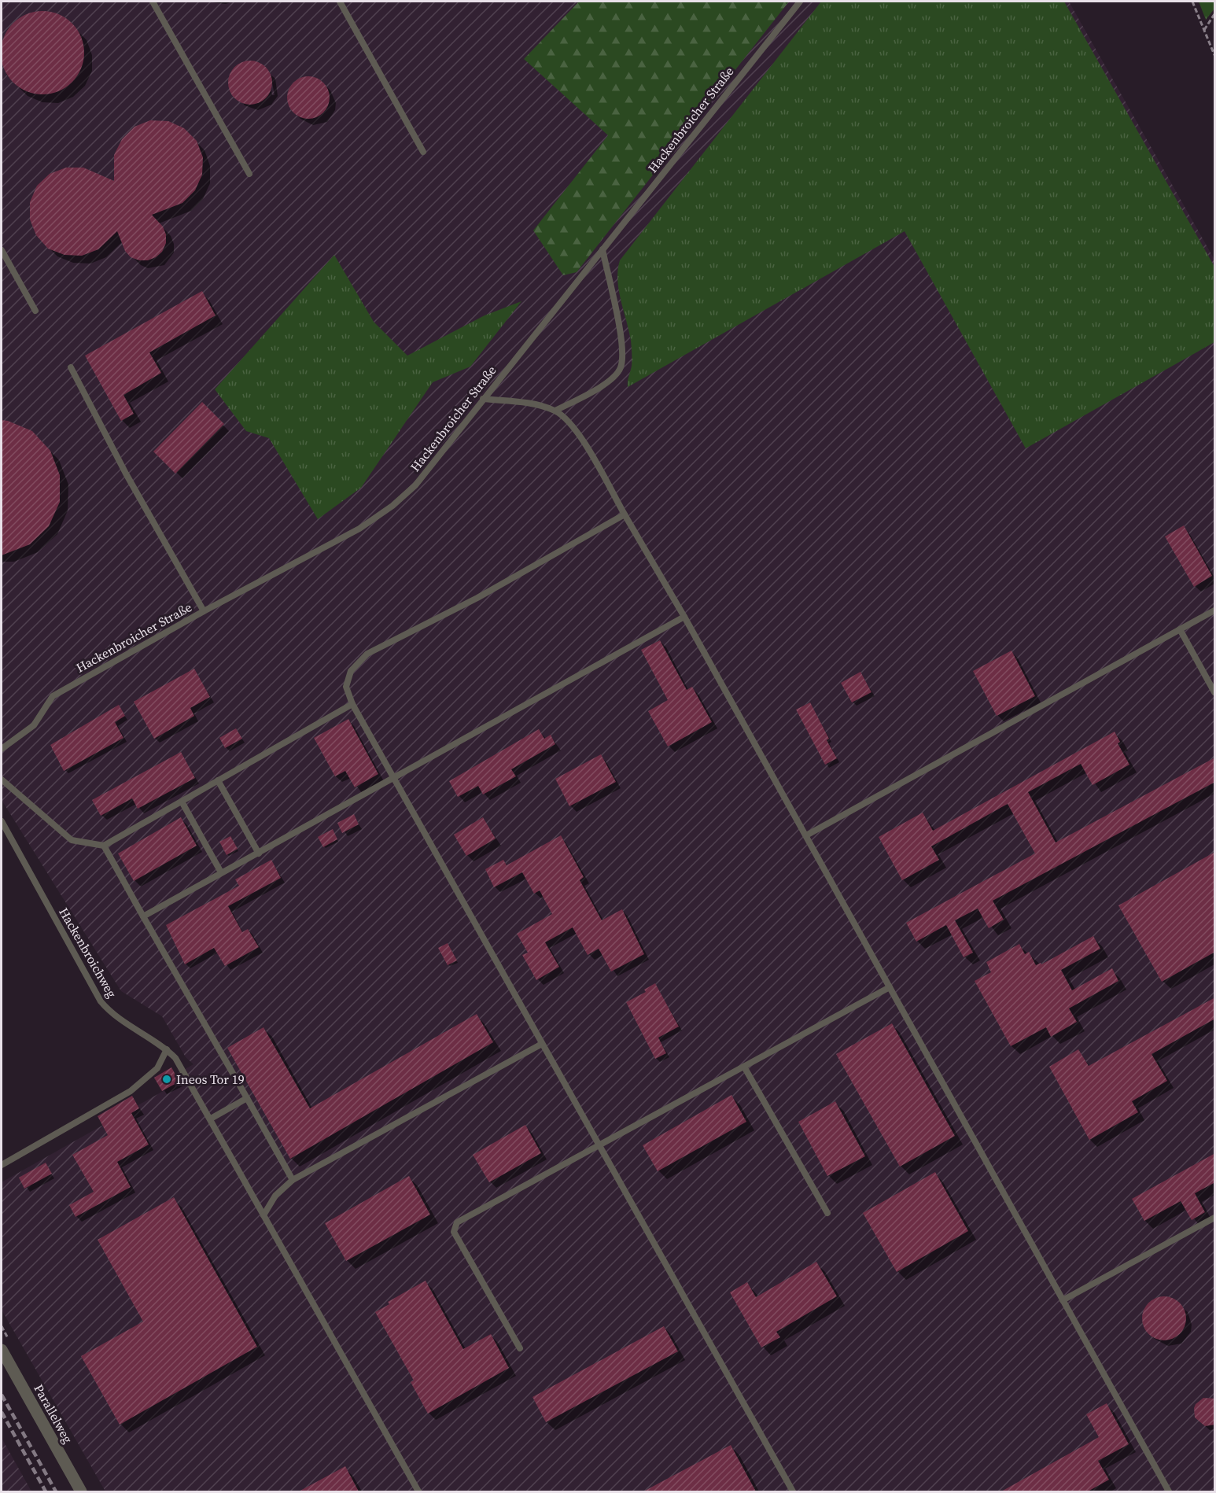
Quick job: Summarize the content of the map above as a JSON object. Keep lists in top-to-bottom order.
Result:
{
  "streets": {
    "street": ["Parallelweg"],
    "lane": ["Hackenbroicher Straße", "Hackenbroichweg"]
  },
  "places": ["Ineos Tor 19"]
}
